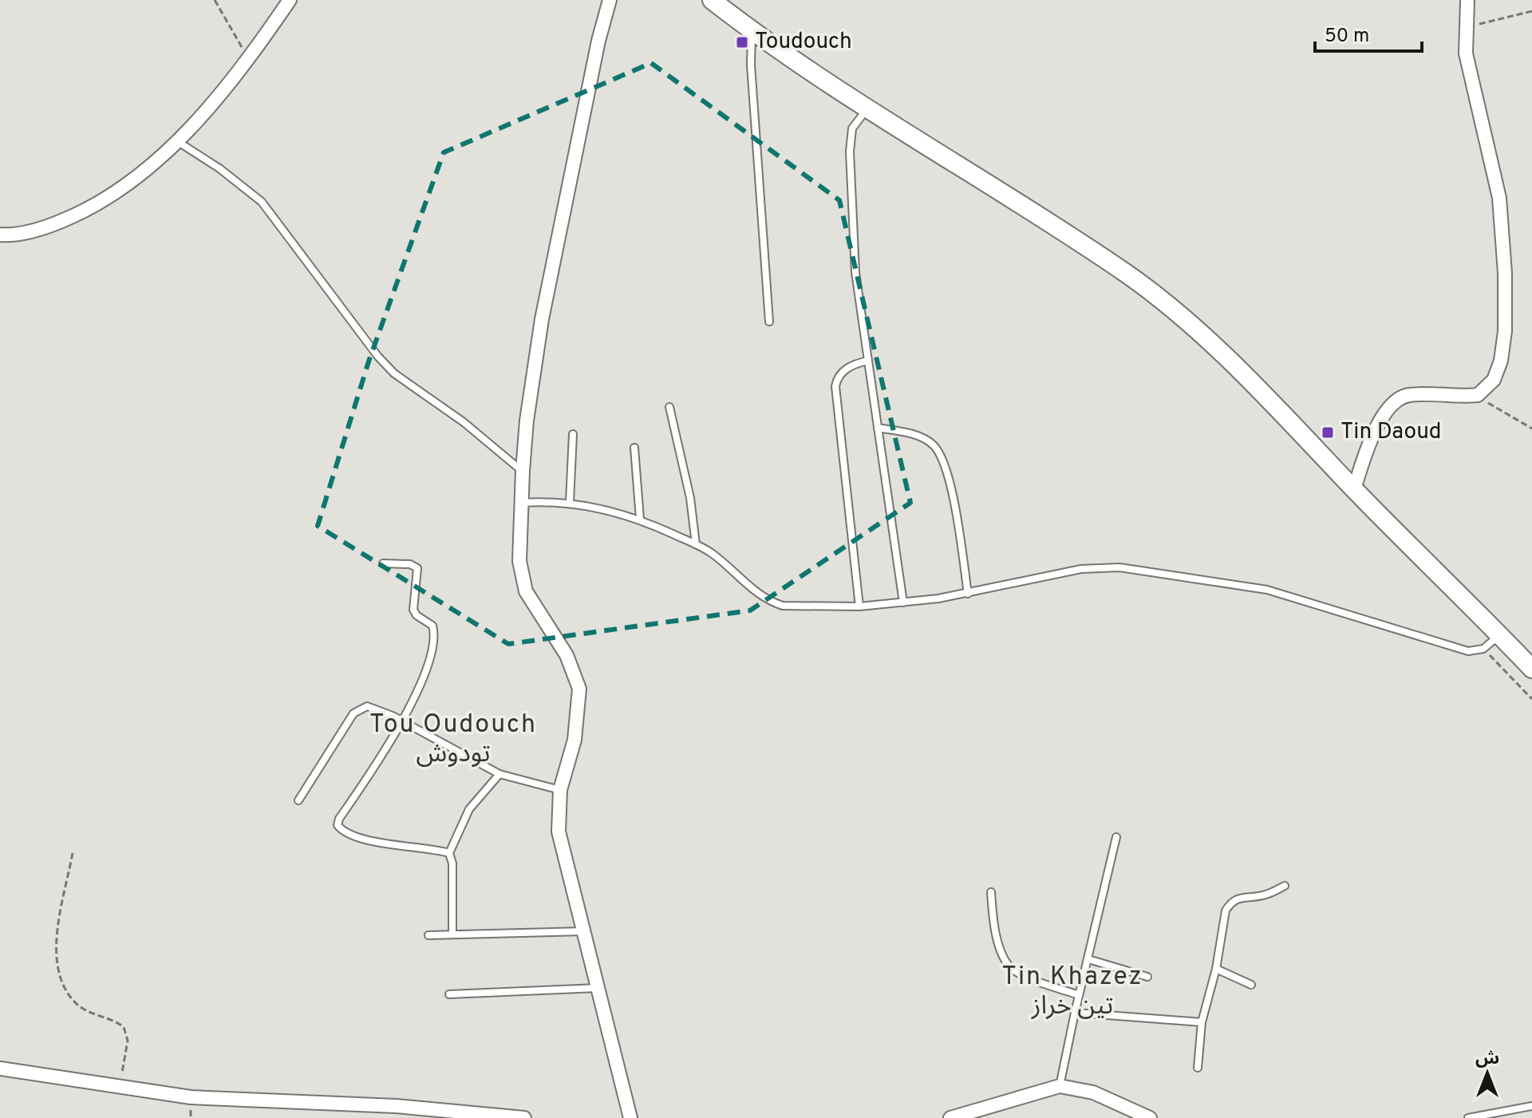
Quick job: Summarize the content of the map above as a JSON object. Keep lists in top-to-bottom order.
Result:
{
  "districts": ["Tou Oudouch تودوش", "Tin Khazez تين خراز"],
  "places": {
    "transit": ["Toudouch", "Tin Daoud"]
  },
  "scale_bar": "50 m",
  "north": "top"
}
